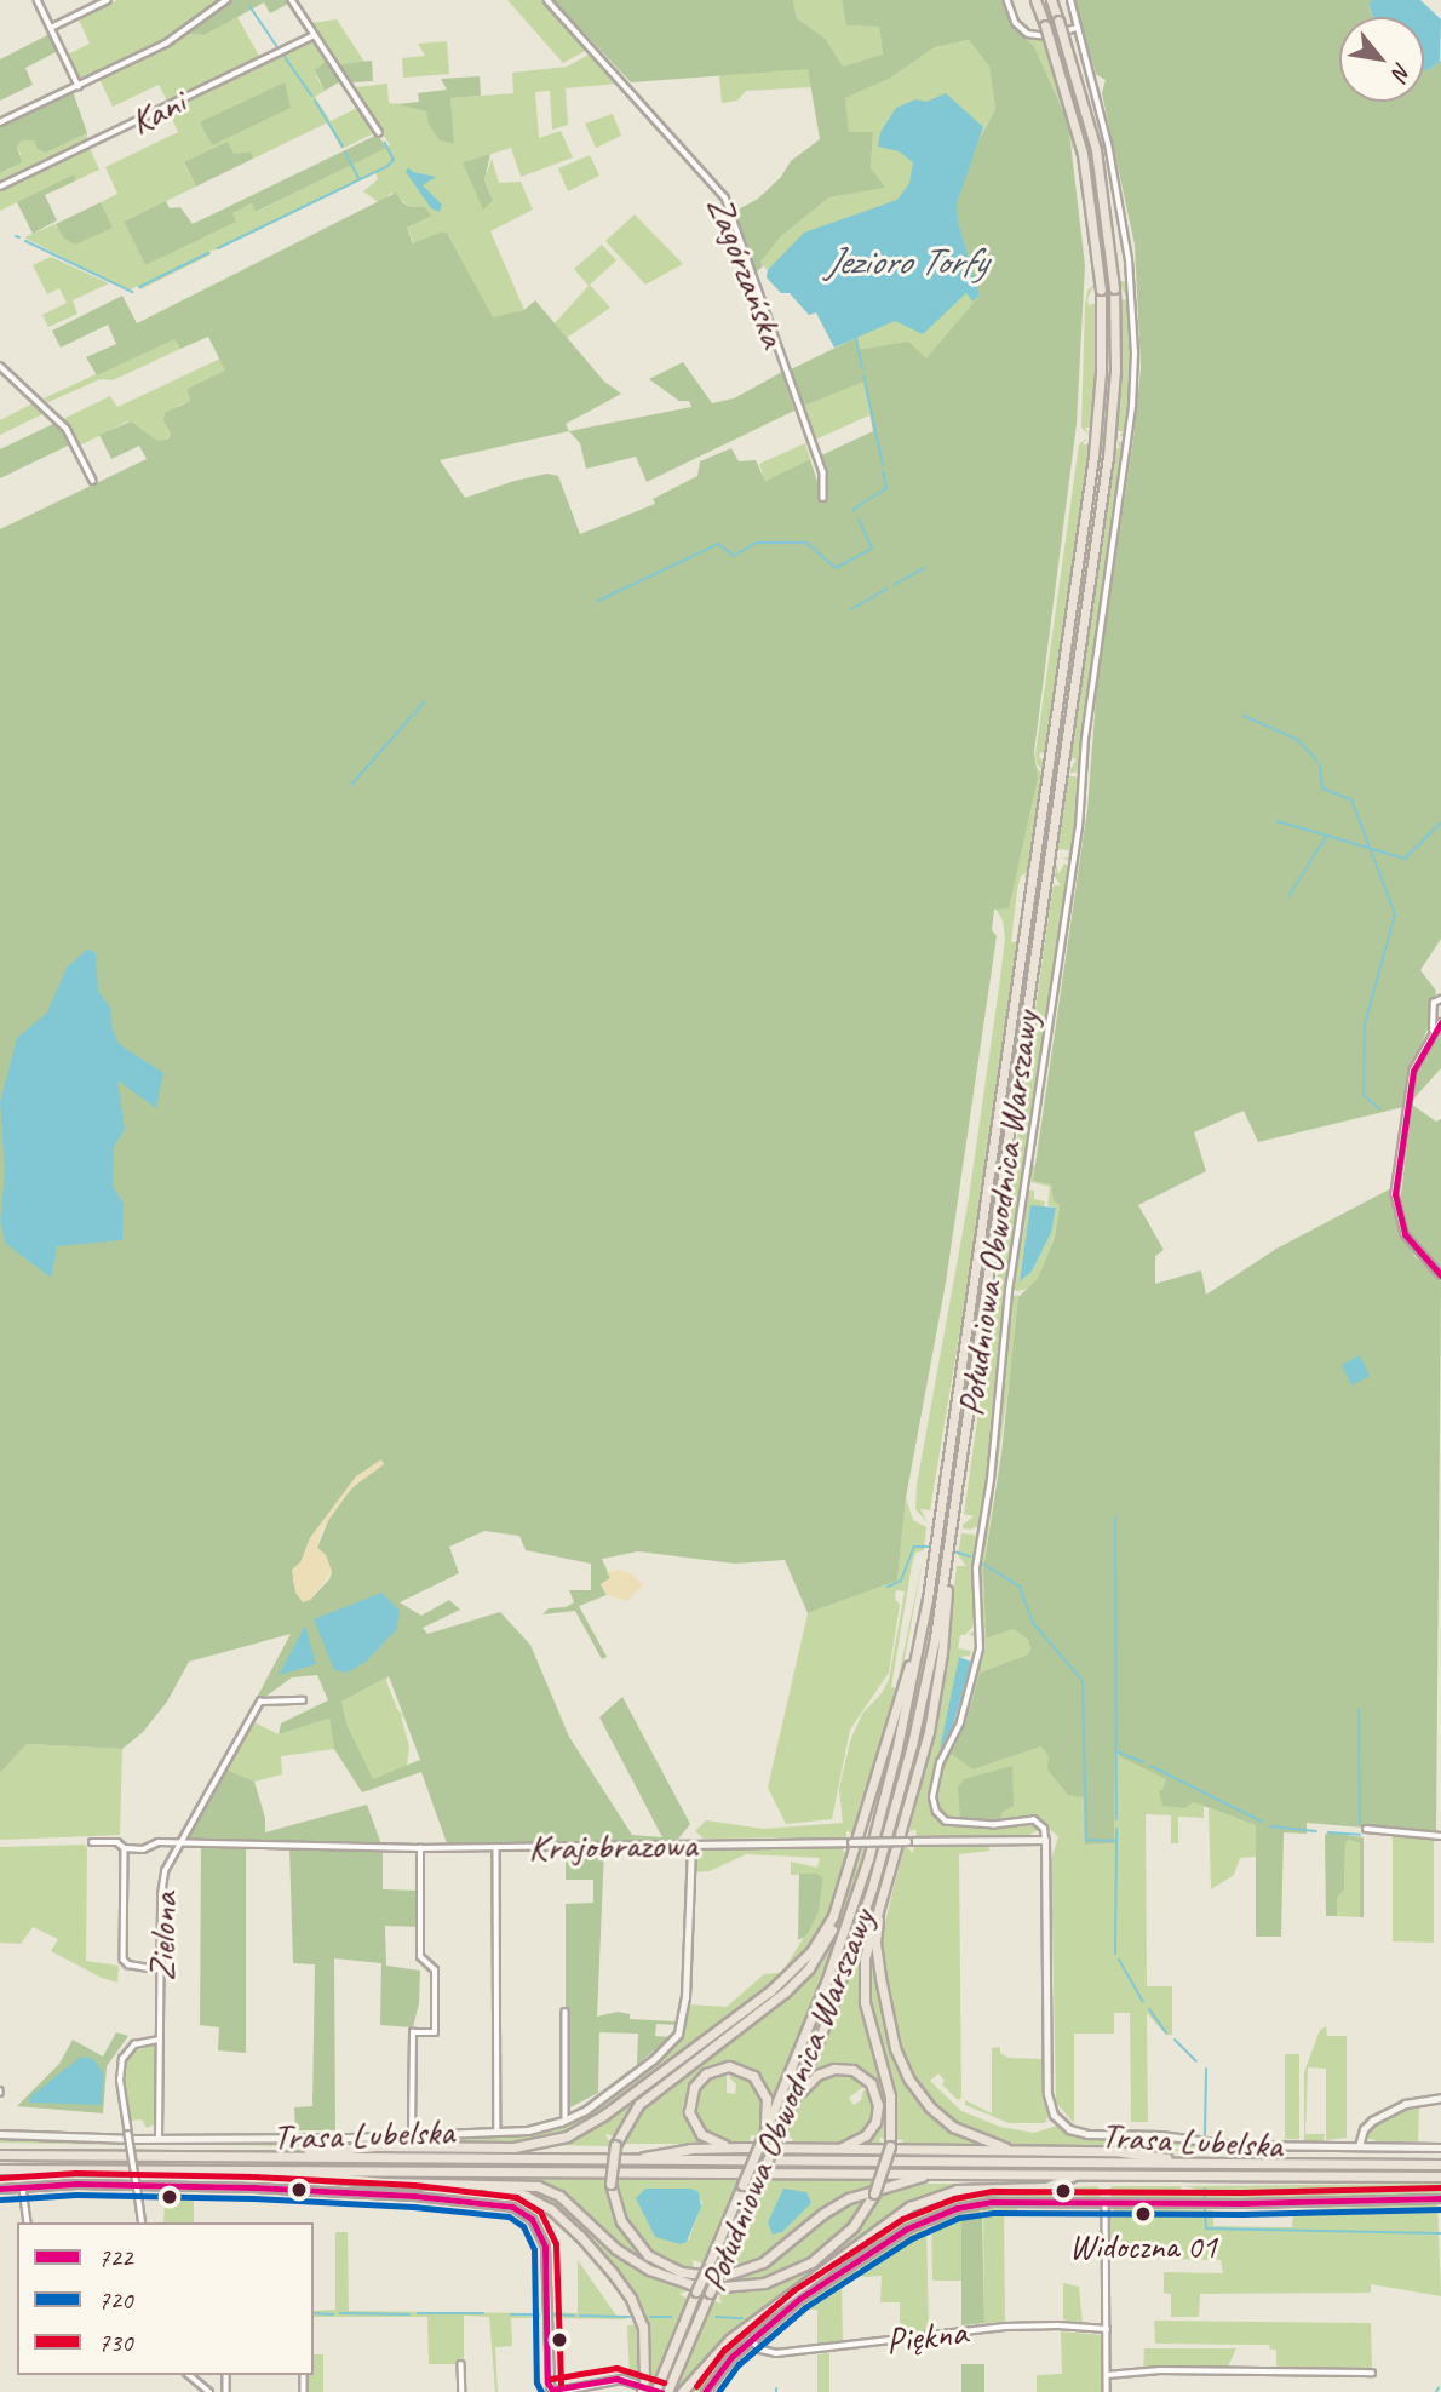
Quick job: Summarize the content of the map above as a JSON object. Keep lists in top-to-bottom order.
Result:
{
  "streets": {
    "highway": ["Południowa Obwodnica Warszawy"],
    "street": [
      "Kani",
      "Zagórzańska",
      "Krajobrazowa",
      "Zielona",
      "Trasa Lubelska",
      "Piękna"
    ]
  },
  "crossings": [
    ["Krajobrazowa", "Zielona"],
    ["Krajobrazowa", "Trasa Lubelska"],
    ["Zielona", "Trasa Lubelska"],
    ["Trasa Lubelska", "Piękna"]
  ],
  "water": ["Jezioro Torfy"],
  "places": ["Widoczna 01"],
  "lines": ["transit line 722", "transit line 730", "transit line 720"],
  "legend": ["722", "720", "730"],
  "north": "bottom right"
}
